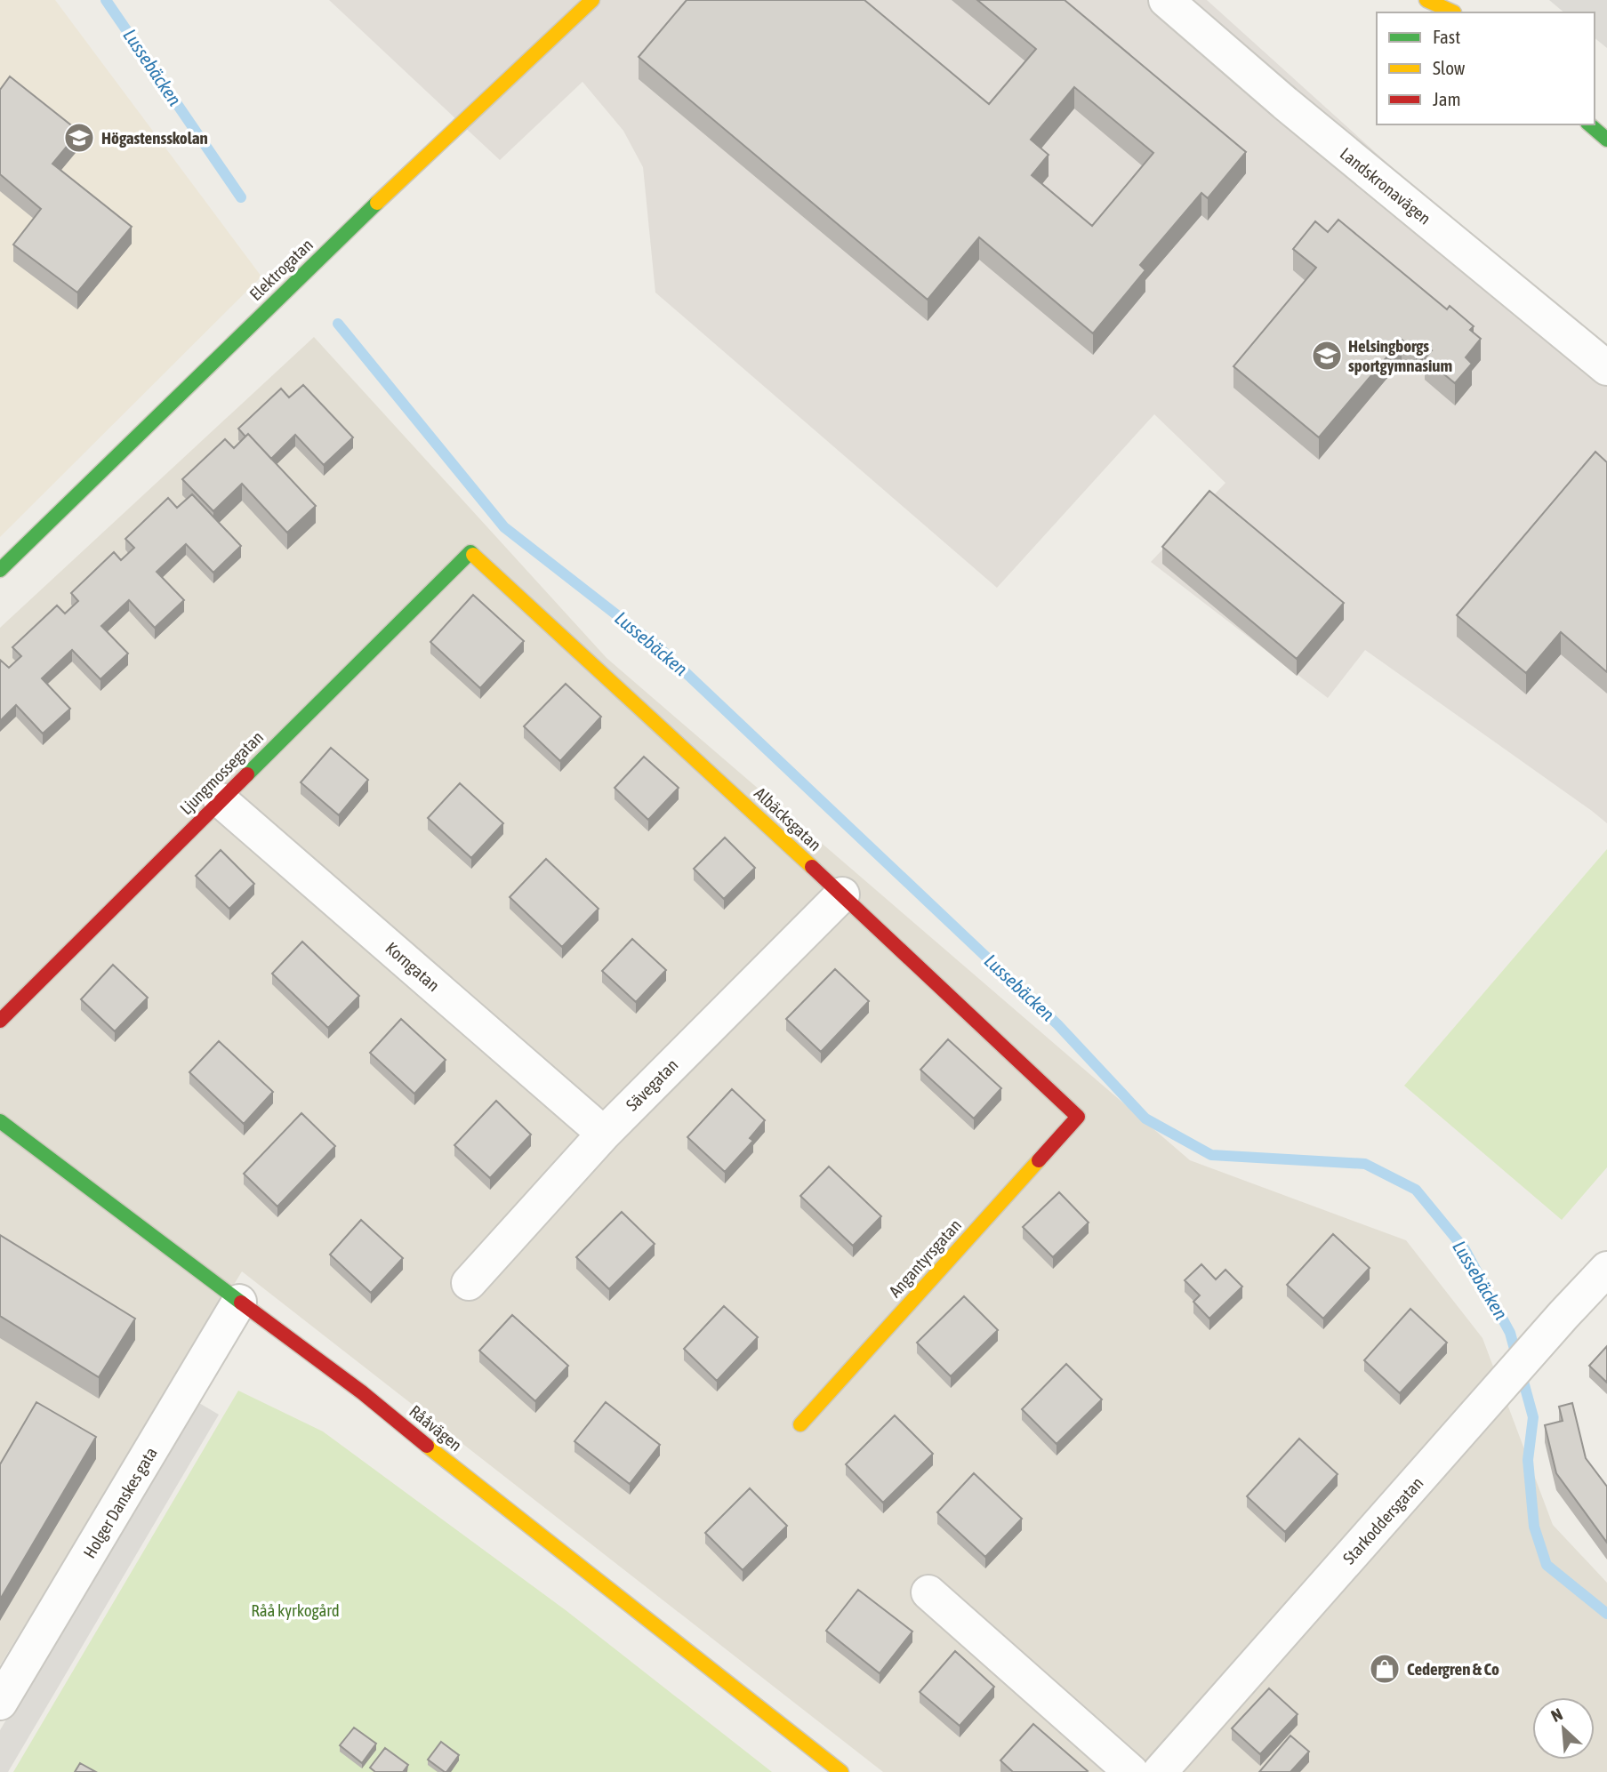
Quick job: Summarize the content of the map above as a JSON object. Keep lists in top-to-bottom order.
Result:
{
  "streets": {
    "street": [
      "Landskronavägen",
      "Elektrogatan",
      "Ljungmossegatan",
      "Albäcksgatan",
      "Korngatan",
      "Sävegatan",
      "Angantyrsgatan",
      "Rååvägen",
      "Holger Danskes gata",
      "Starkoddersgatan"
    ]
  },
  "crossings": [
    ["Ljungmossegatan", "Albäcksgatan"],
    ["Ljungmossegatan", "Korngatan"],
    ["Albäcksgatan", "Sävegatan"],
    ["Albäcksgatan", "Angantyrsgatan"],
    ["Korngatan", "Sävegatan"],
    ["Rååvägen", "Holger Danskes gata"]
  ],
  "water": ["Lussebäcken"],
  "parks": ["Råå kyrkogård"],
  "places": {
    "school or university": ["Högastensskolan", "Helsingborgs sportgymnasium"],
    "shop": ["Cedergren & Co"]
  },
  "legend": ["Fast", "Slow", "Jam"],
  "north": "top left"
}
